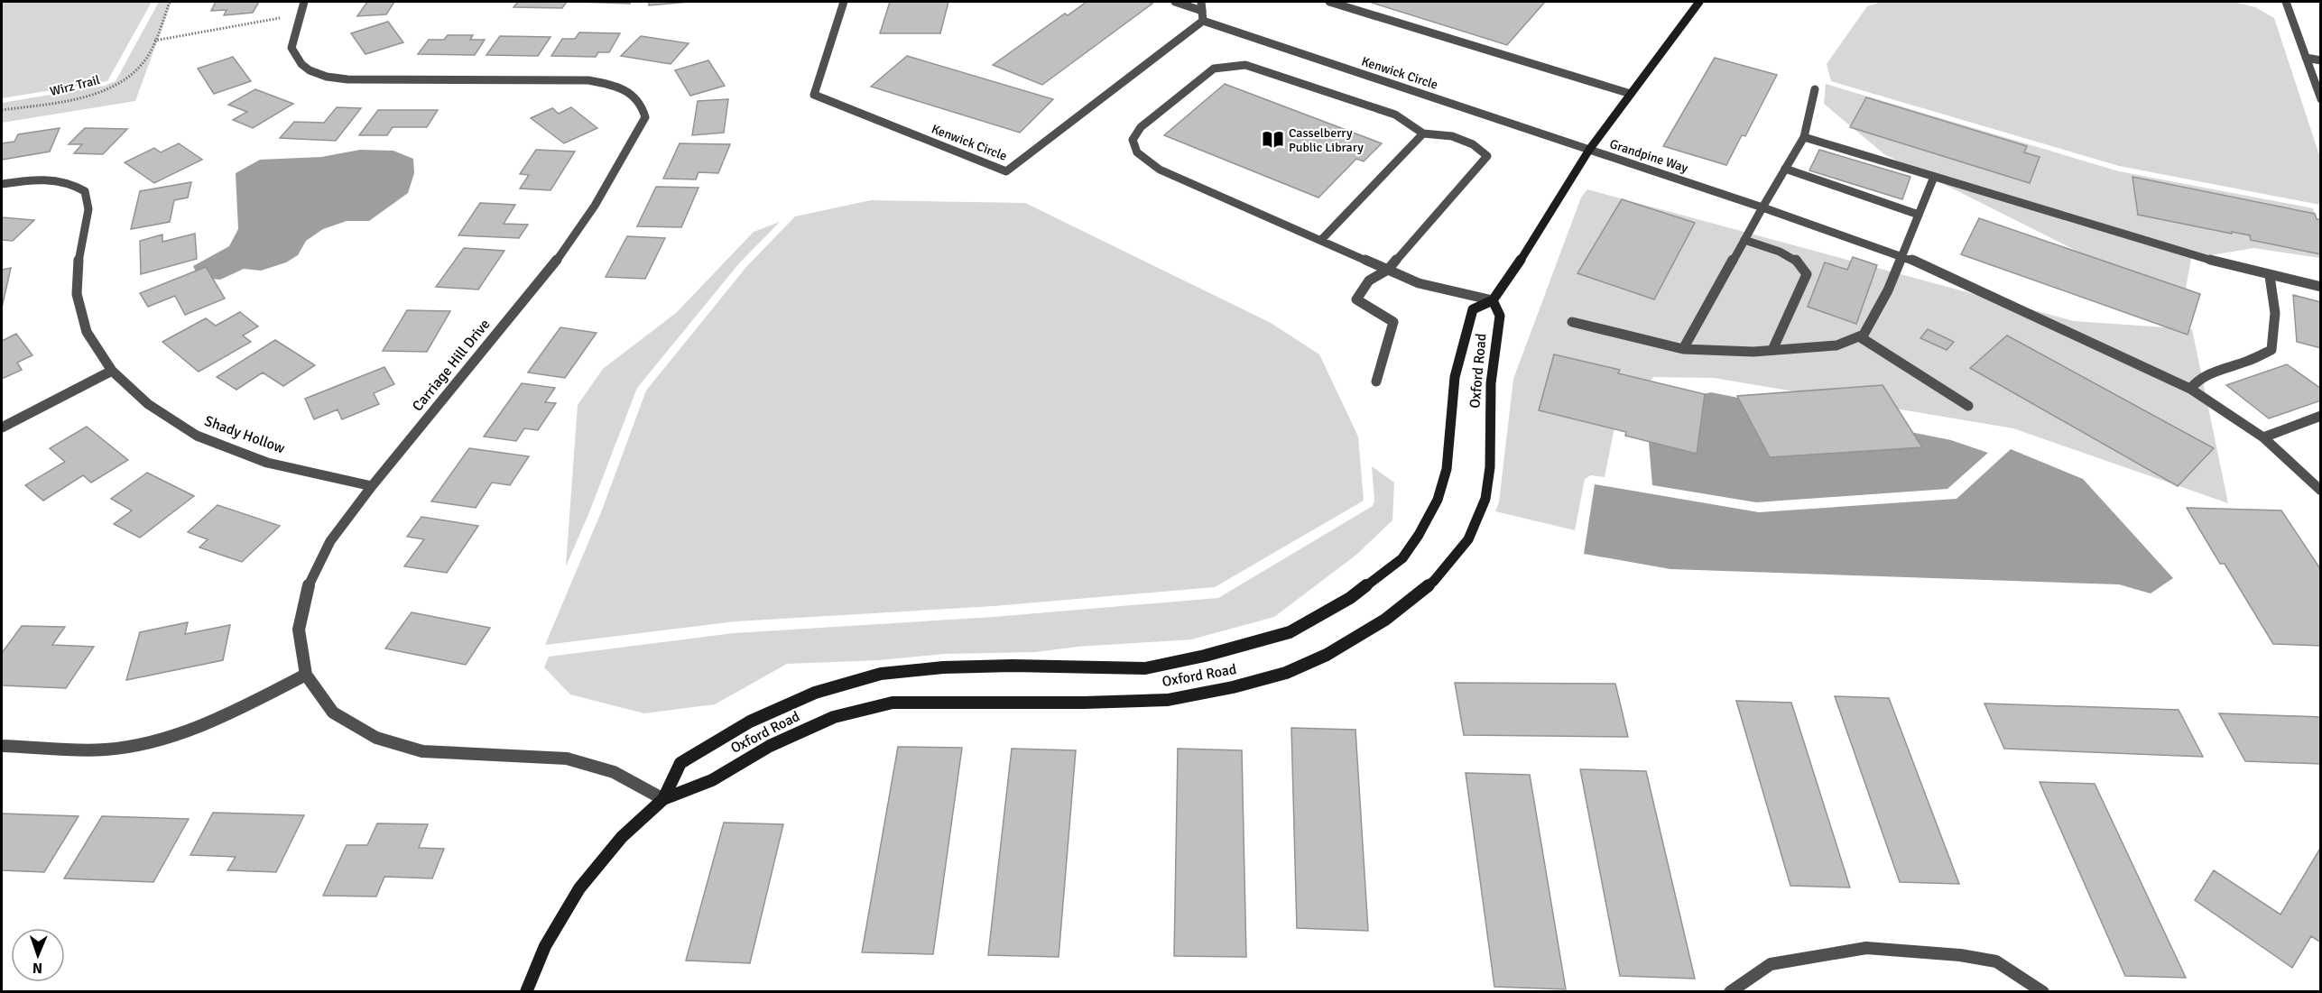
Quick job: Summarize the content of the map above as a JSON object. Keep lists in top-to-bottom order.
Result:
{
  "streets": {
    "street": [
      "Kenwick Circle",
      "Grandpine Way",
      "Carriage Hill Drive",
      "Oxford Road",
      "Shady Hollow"
    ],
    "path": ["Wirz Trail"]
  },
  "crossings": [
    ["Kenwick Circle", "Grandpine Way"],
    ["Kenwick Circle", "Oxford Road"],
    ["Grandpine Way", "Oxford Road"],
    ["Carriage Hill Drive", "Oxford Road"],
    ["Carriage Hill Drive", "Shady Hollow"]
  ],
  "places": {
    "library": ["Casselberry Public Library"]
  },
  "north": "bottom"
}
